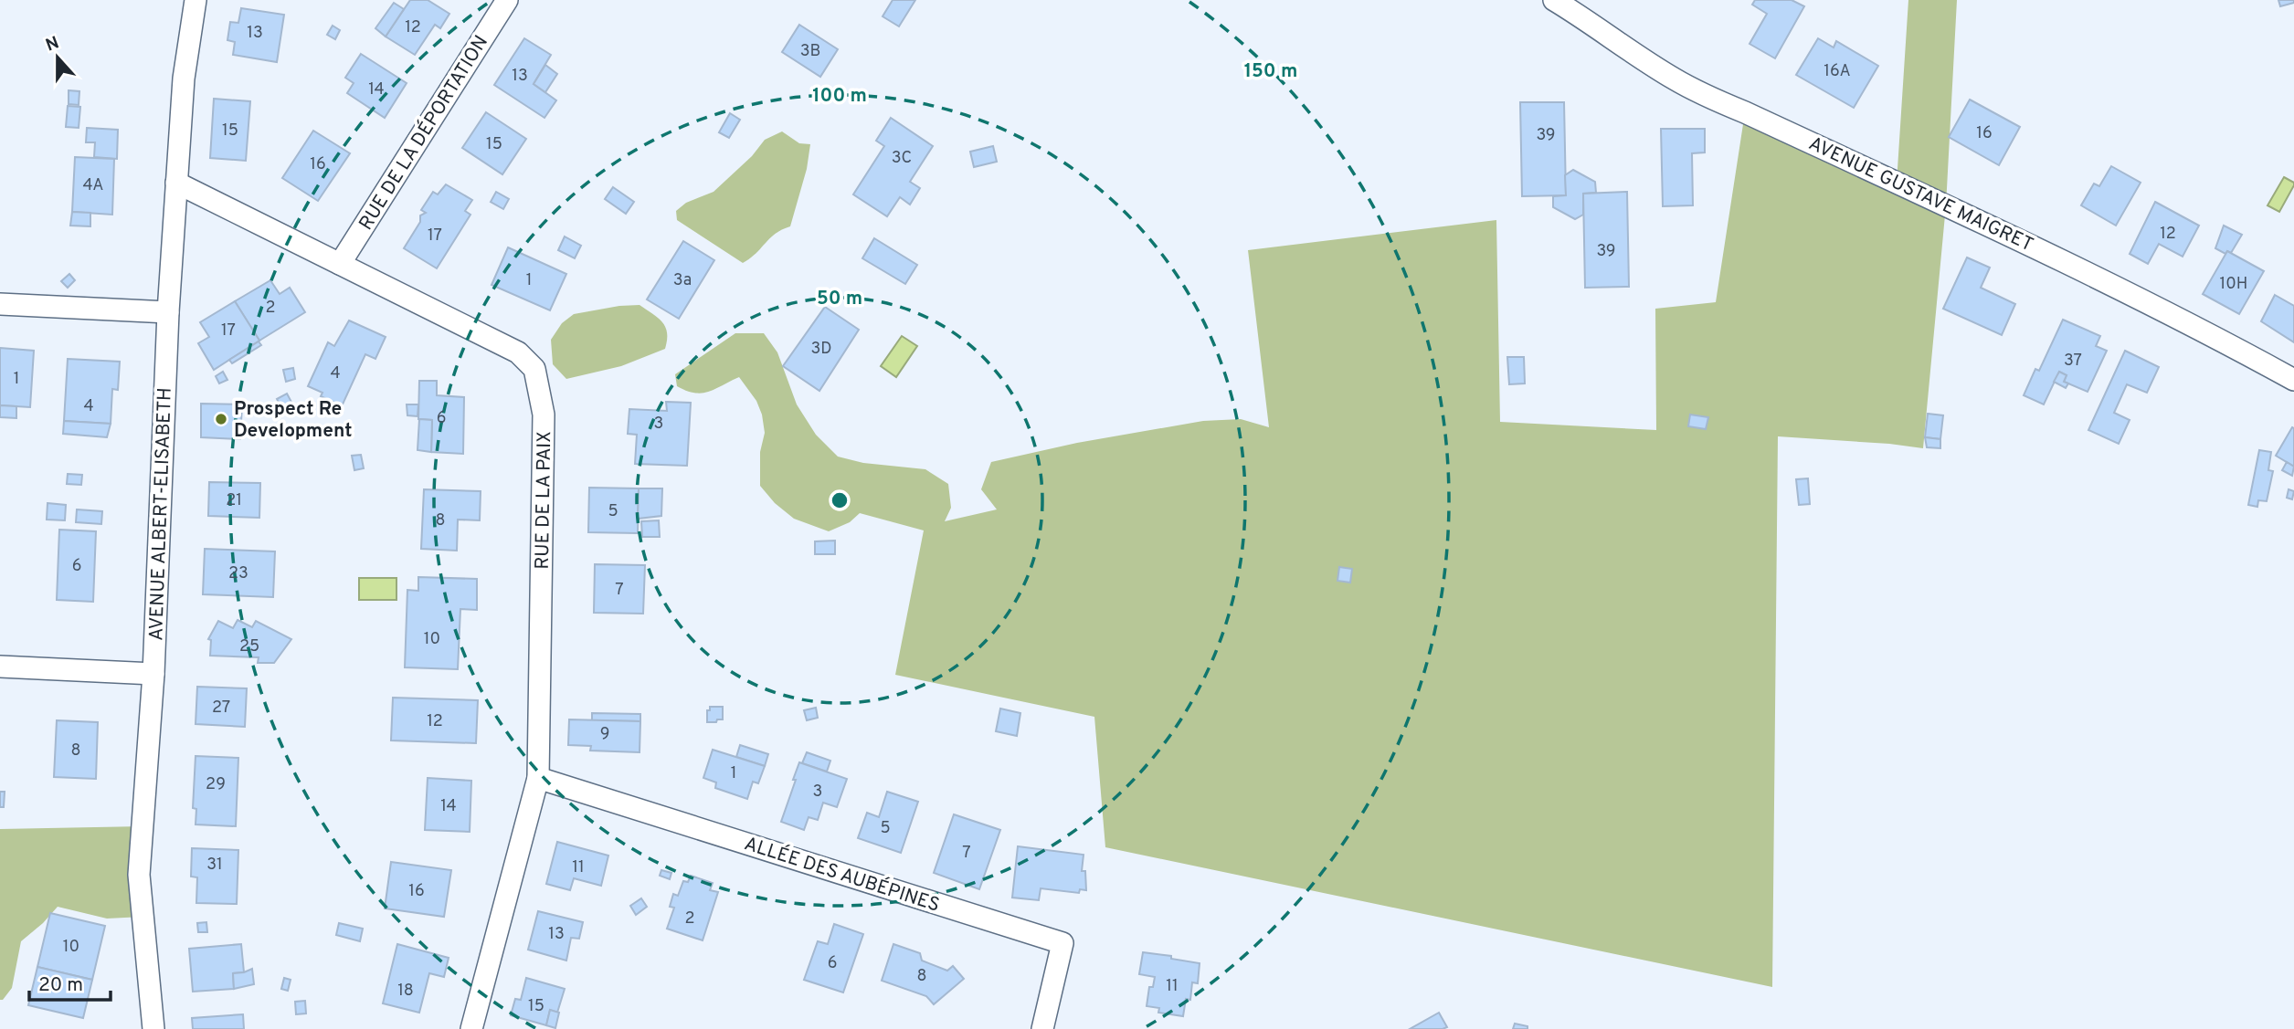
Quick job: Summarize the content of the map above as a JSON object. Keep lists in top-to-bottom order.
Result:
{
  "streets": {
    "street": [
      "RUE DE LA DÉPORTATION",
      "AVENUE GUSTAVE MAIGRET",
      "RUE DE LA PAIX",
      "AVENUE ALBERT-ELISABETH",
      "ALLÉE DES AUBÉPINES"
    ]
  },
  "crossings": [
    ["RUE DE LA DÉPORTATION", "RUE DE LA PAIX"],
    ["RUE DE LA PAIX", "AVENUE ALBERT-ELISABETH"],
    ["RUE DE LA PAIX", "ALLÉE DES AUBÉPINES"]
  ],
  "places": ["Prospect Re Development"],
  "house_numbers": [
    "12",
    "13",
    "3B",
    "16A",
    "13",
    "14",
    "15",
    "16",
    "39",
    "15",
    "3C",
    "16",
    "4A",
    "12",
    "17",
    "39",
    "1",
    "3a",
    "10H",
    "2",
    "17",
    "3D",
    "37",
    "4",
    "1",
    "4",
    "6",
    "3",
    "21",
    "5",
    "8",
    "6",
    "23",
    "7",
    "10",
    "25",
    "27",
    "12",
    "9",
    "8",
    "1",
    "29",
    "3",
    "14",
    "5",
    "7",
    "31",
    "11",
    "16",
    "2",
    "13",
    "10",
    "6",
    "8",
    "11",
    "18",
    "15"
  ],
  "scale_bar": "20 m",
  "north": "top",
  "rings": ["150 m", "100 m", "50 m"]
}
